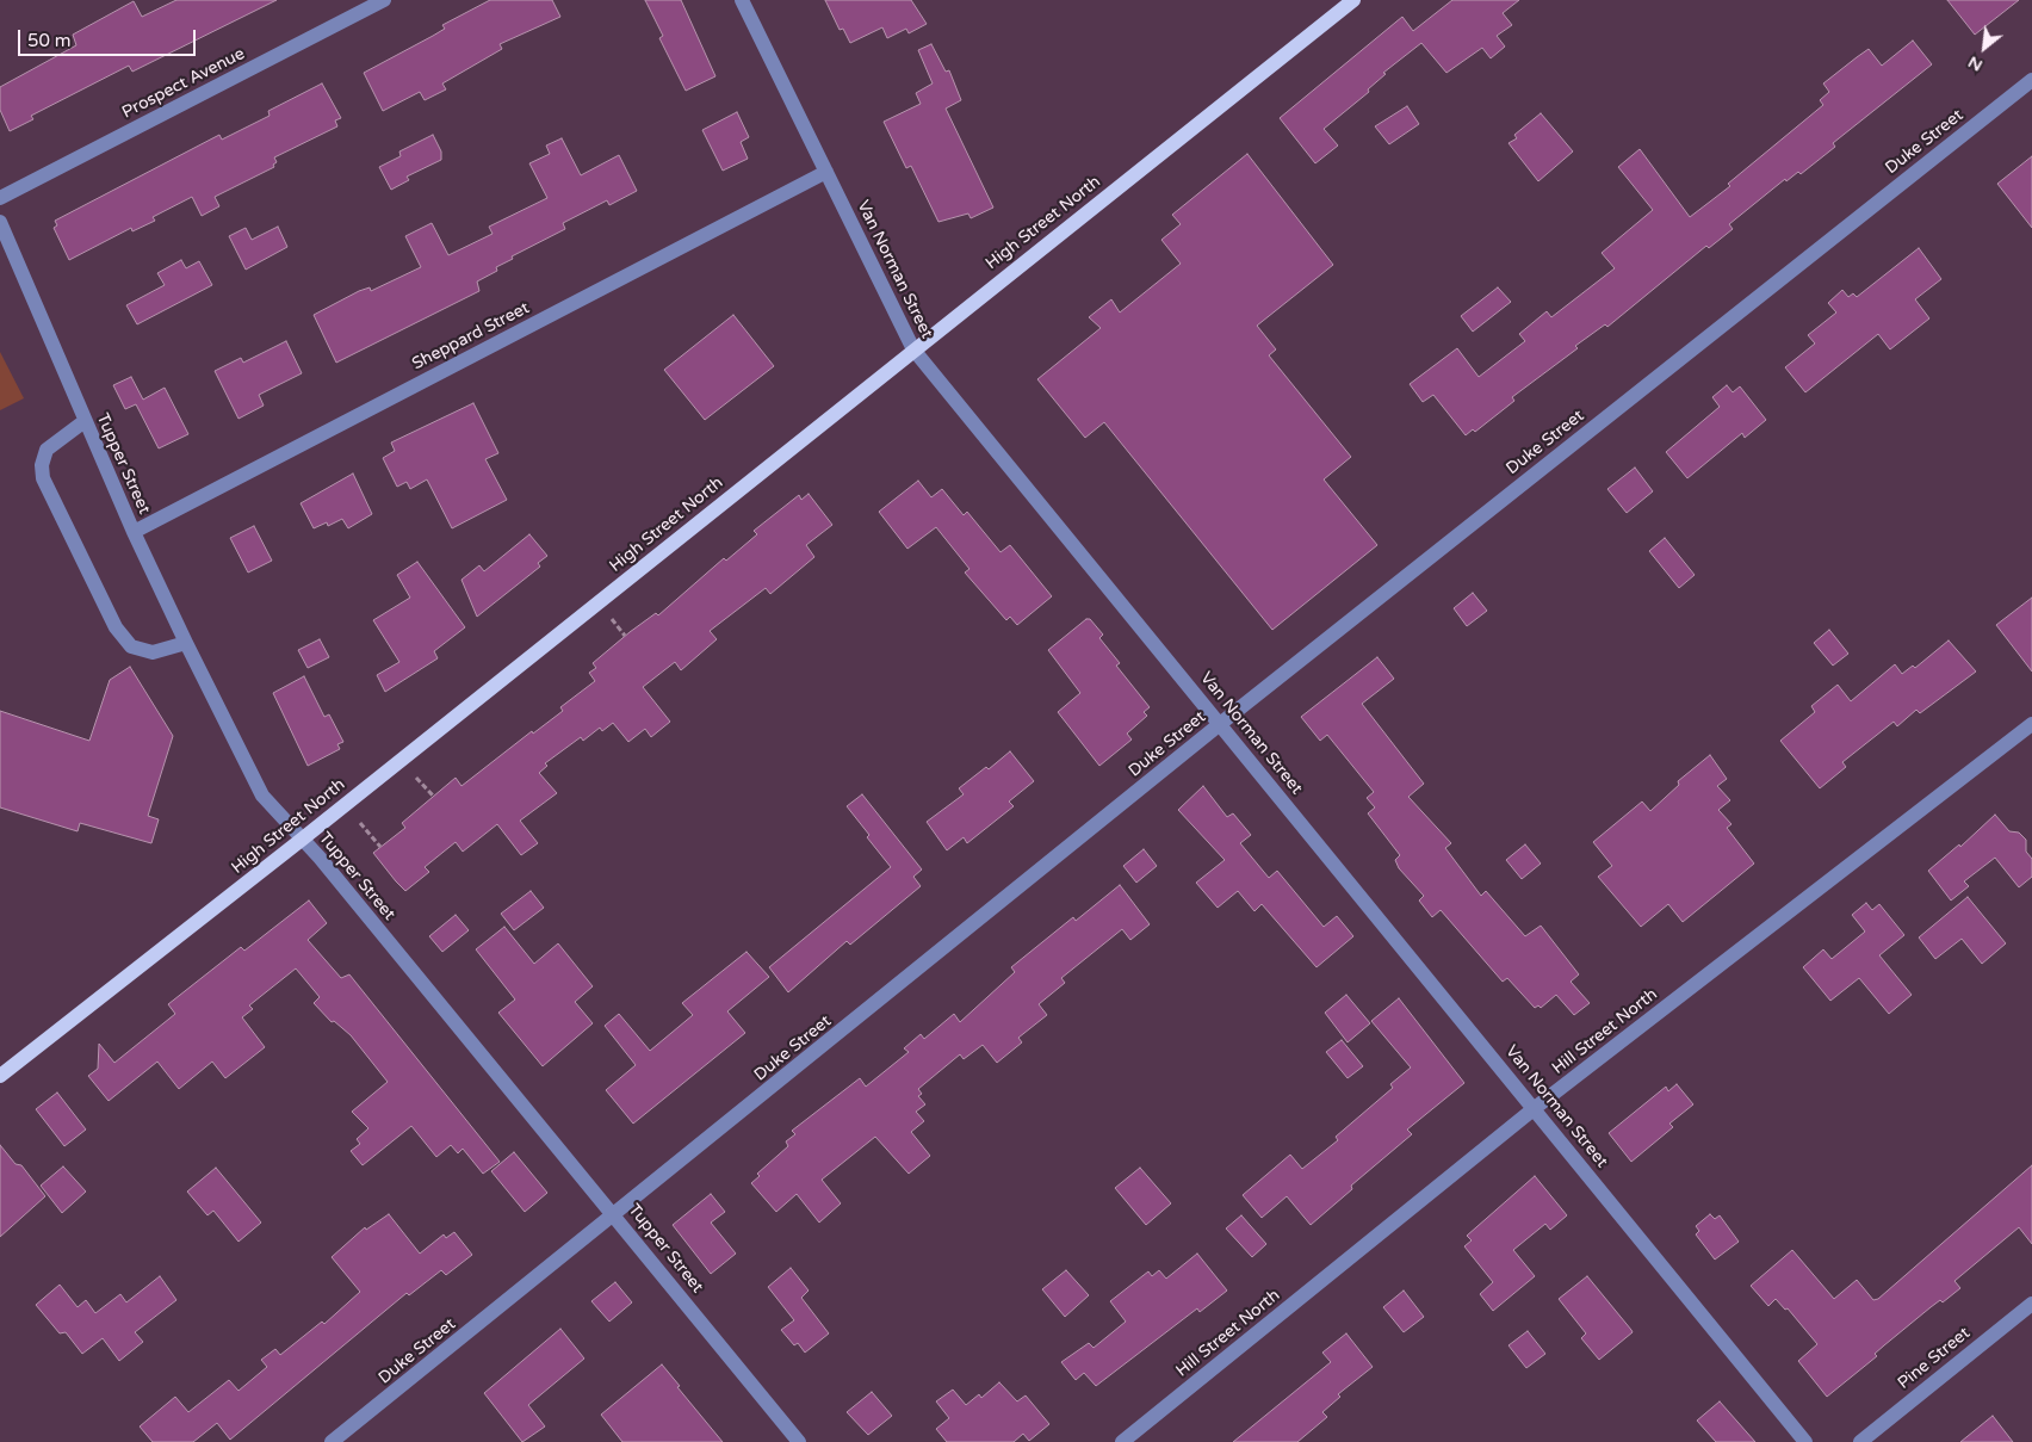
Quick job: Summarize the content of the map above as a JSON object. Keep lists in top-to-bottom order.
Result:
{
  "streets": {
    "main road": ["High Street North"],
    "street": [
      "Prospect Avenue",
      "Duke Street",
      "Van Norman Street",
      "Sheppard Street",
      "Tupper Street",
      "Hill Street North",
      "Pine Street"
    ]
  },
  "crossings": [
    ["Duke Street", "Van Norman Street"],
    ["Duke Street", "Tupper Street"],
    ["High Street North", "Van Norman Street"],
    ["High Street North", "Tupper Street"],
    ["Van Norman Street", "Sheppard Street"],
    ["Van Norman Street", "Hill Street North"],
    ["Sheppard Street", "Tupper Street"]
  ],
  "scale_bar": "50 m",
  "north": "bottom left"
}
